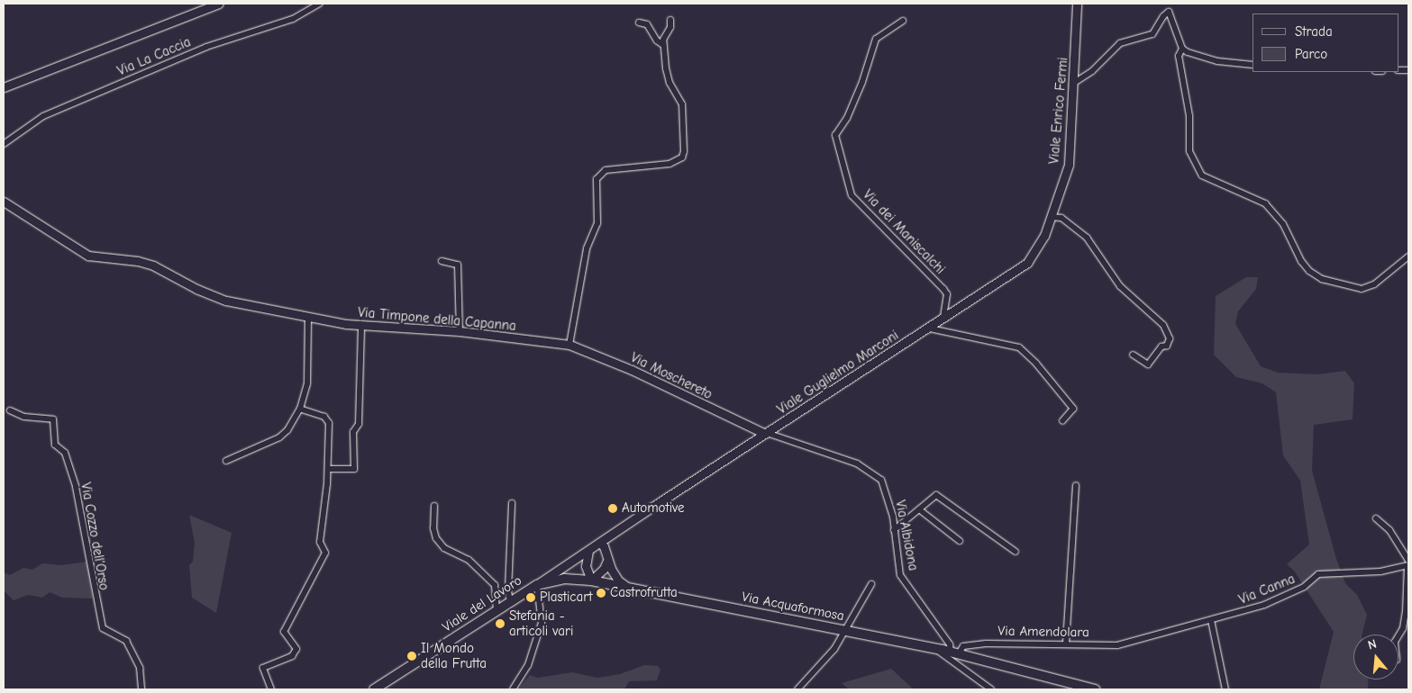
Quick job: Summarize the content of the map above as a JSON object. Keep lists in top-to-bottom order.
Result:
{
  "streets": {
    "main road": ["Viale del Lavoro", "Via Acquaformosa"],
    "street": [
      "Via La Caccia",
      "Viale Enrico Fermi",
      "Via dei Maniscalchi",
      "Via Timpone della Capanna",
      "Viale Guglielmo Marconi",
      "Via Moschereto",
      "Via Albidona",
      "Via Cozzo dell'Orso",
      "Via Canna",
      "Via Amendolara"
    ]
  },
  "crossings": [
    ["Viale Enrico Fermi", "Viale Guglielmo Marconi"],
    ["Via dei Maniscalchi", "Viale Guglielmo Marconi"],
    ["Via Timpone della Capanna", "Via Moschereto"],
    ["Viale Guglielmo Marconi", "Via Moschereto"],
    ["Viale Guglielmo Marconi", "Via Albidona"],
    ["Viale Guglielmo Marconi", "Viale del Lavoro"],
    ["Via Moschereto", "Via Albidona"],
    ["Via Albidona", "Via Acquaformosa"],
    ["Via Albidona", "Via Amendolara"],
    ["Via Canna", "Via Amendolara"],
    ["Viale del Lavoro", "Via Acquaformosa"],
    ["Via Acquaformosa", "Via Amendolara"]
  ],
  "places": [
    "Automotive",
    "Castrofrutta",
    "Plasticart",
    "Stefania - articoli vari",
    "Il Mondo della Frutta"
  ],
  "legend": ["Strada", "Parco"],
  "north": "top"
}
